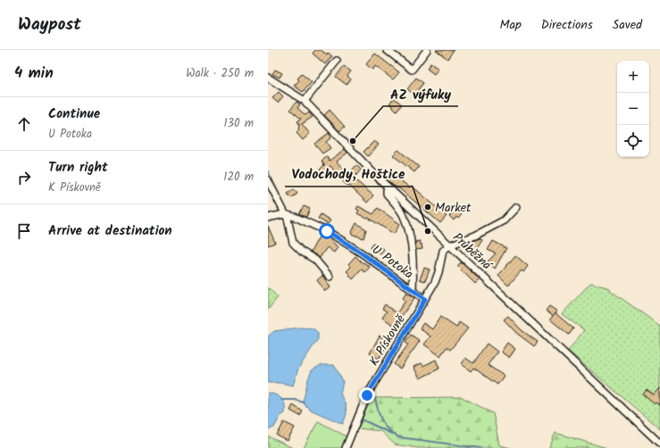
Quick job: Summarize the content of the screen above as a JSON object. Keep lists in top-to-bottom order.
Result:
{
  "streets": {
    "street": ["Průběžná", "U Potoka", "K Pískovně"]
  },
  "crossings": [
    ["Průběžná", "U Potoka"],
    ["Průběžná", "K Pískovně"],
    ["U Potoka", "K Pískovně"]
  ],
  "places": ["AZ výfuky", "Market", "Vodochody, Hoštice"],
  "page": {
    "header": "Waypost",
    "nav": ["Map", "Directions", "Saved"],
    "heading": ["4 min", "Walk · 250 m"],
    "map_buttons": ["+", "−"],
    "list": [
      ["Continue", "U Potoka", "130 m"],
      ["Turn right", "K Pískovně", "120 m"],
      "Arrive at destination"
    ]
  }
}
